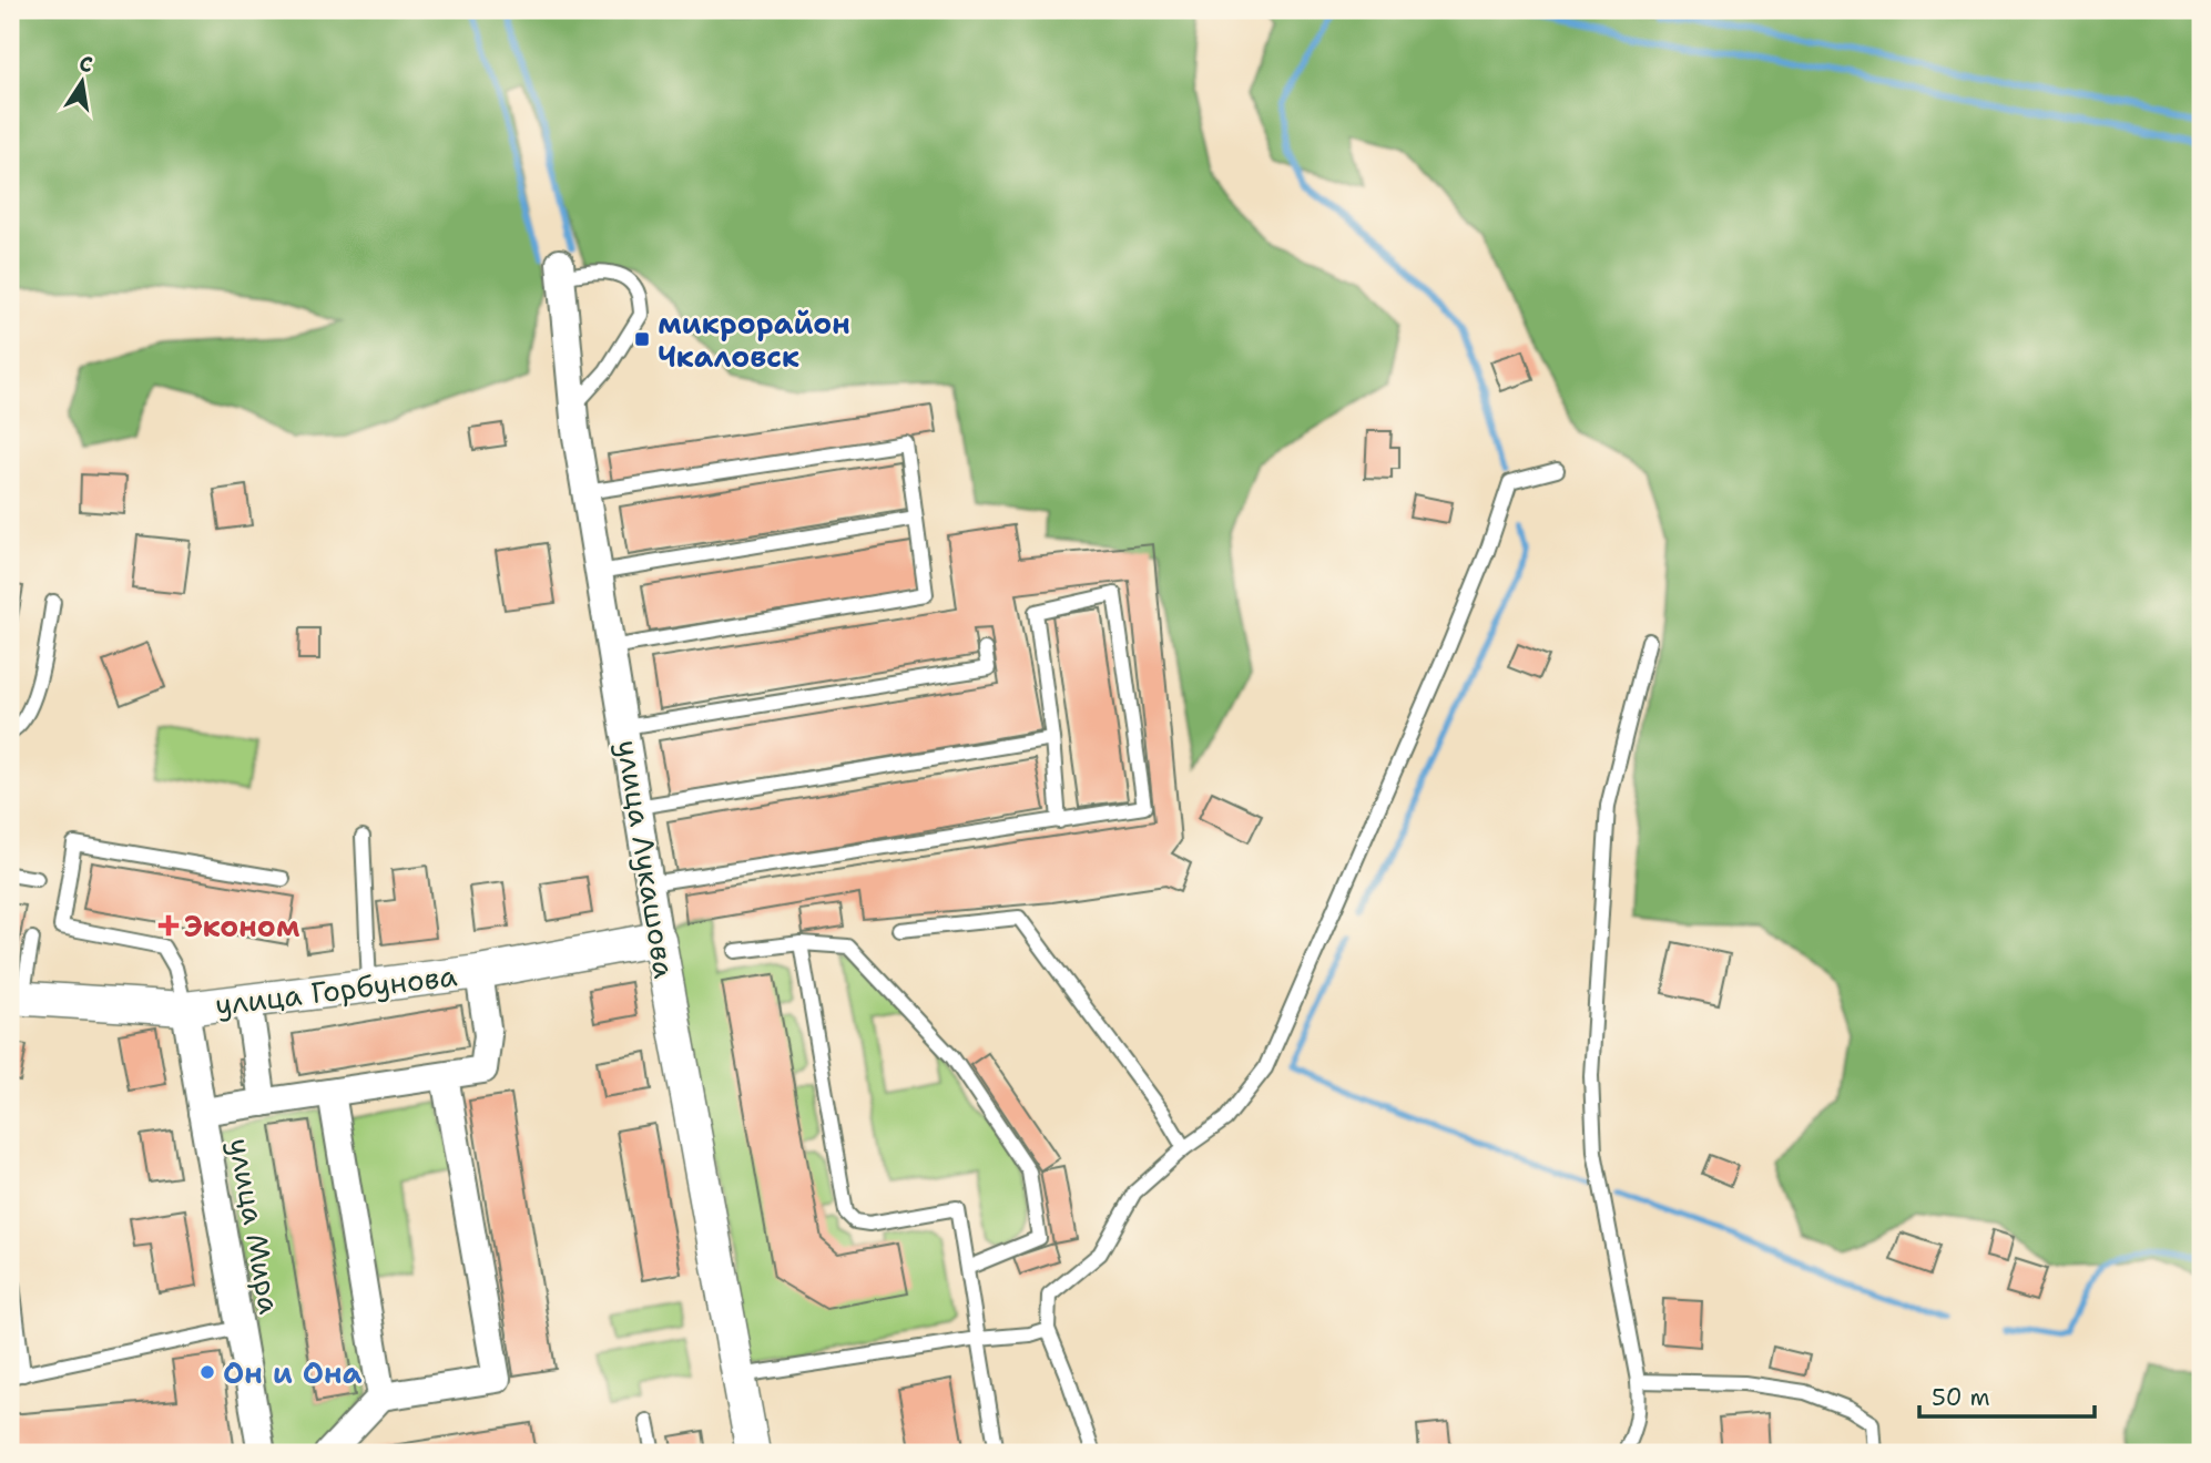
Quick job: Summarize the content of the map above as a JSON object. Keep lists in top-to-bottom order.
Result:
{
  "streets": {
    "street": ["улица Лукашова", "улица Горбунова", "улица Мира"]
  },
  "crossings": [
    ["улица Лукашова", "улица Горбунова"],
    ["улица Горбунова", "улица Мира"]
  ],
  "places": {
    "transit": ["микрорайон Чкаловск"],
    "health": ["Эконом"],
    "other": ["Он и Она"]
  },
  "scale_bar": "50 m",
  "north": "top"
}
